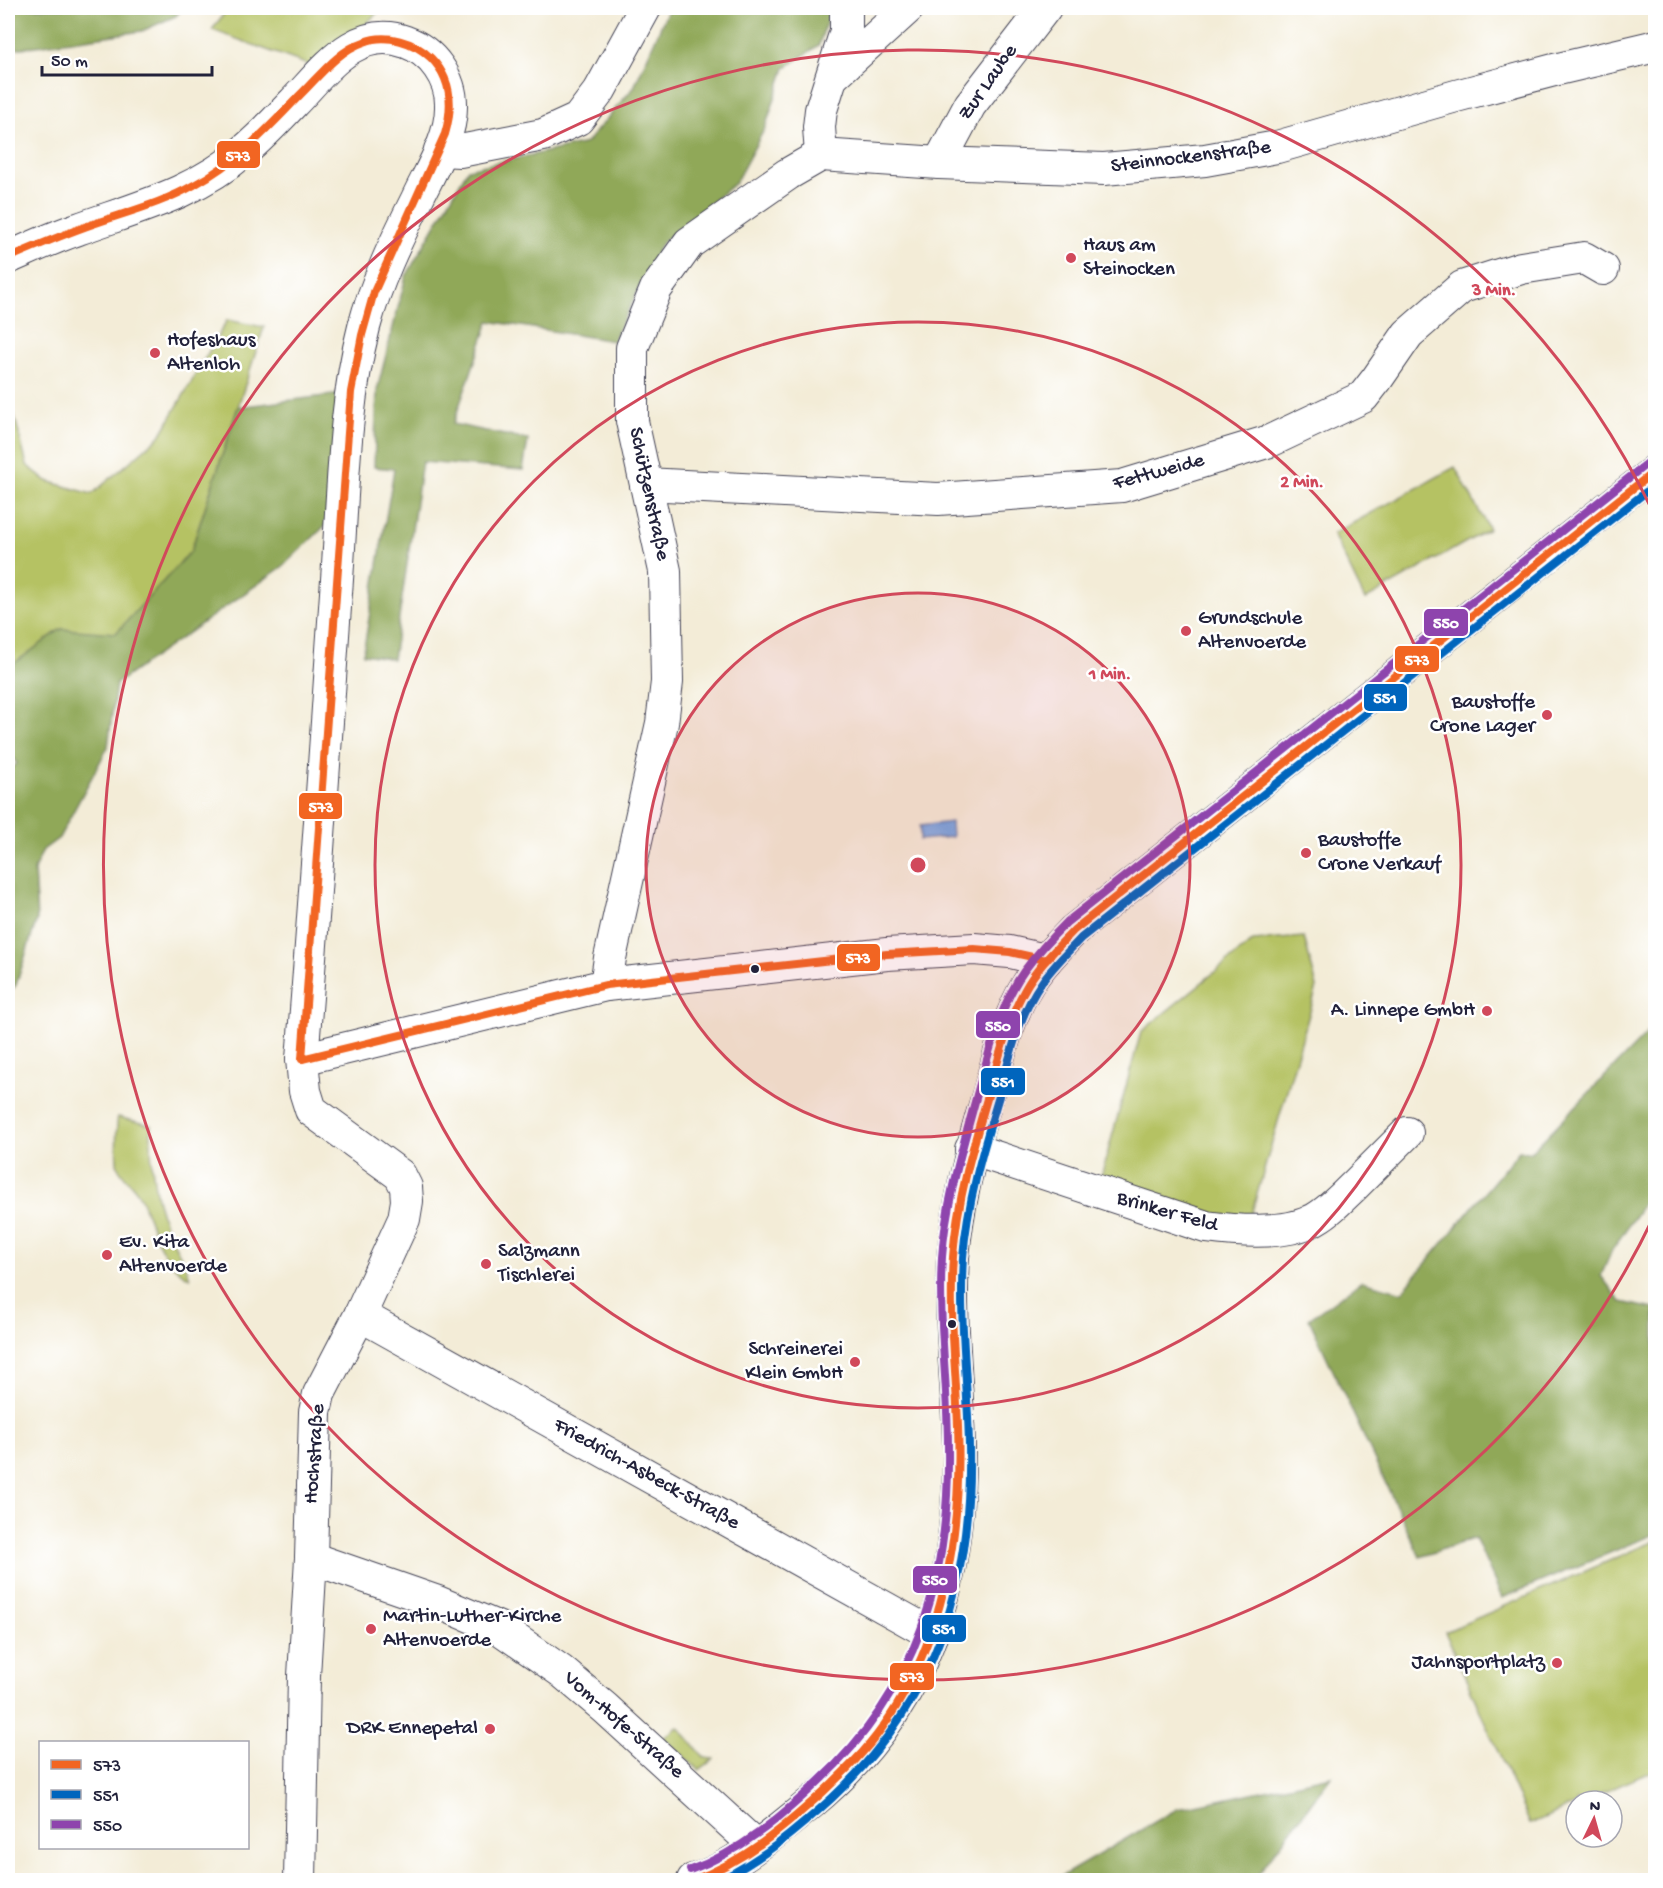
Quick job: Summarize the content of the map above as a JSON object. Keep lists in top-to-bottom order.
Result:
{
  "streets": {
    "street": [
      "Zur Laube",
      "Steinnockenstraße",
      "Fettweide",
      "Schützenstraße",
      "Brinker Feld",
      "Hochstraße",
      "Friedrich-Asbeck-Straße",
      "Vom-Hofe-Straße"
    ]
  },
  "crossings": [
    ["Zur Laube", "Steinnockenstraße"],
    ["Steinnockenstraße", "Schützenstraße"],
    ["Fettweide", "Schützenstraße"],
    ["Hochstraße", "Friedrich-Asbeck-Straße"],
    ["Hochstraße", "Vom-Hofe-Straße"]
  ],
  "places": [
    "Haus am Steinocken",
    "Hofeshaus Altenloh",
    "Grundschule Altenvoerde",
    "Baustoffe Crone Lager",
    "Baustoffe Crone Verkauf",
    "A. Linnepe GmbH",
    "Ev. Kita Altenvoerde",
    "Salzmann Tischlerei",
    "Schreinerei Klein GmbH",
    "Martin-Luther-Kirche Altenvoerde",
    "Jahnsportplatz",
    "DRK Ennepetal"
  ],
  "lines": ["transit line 573", "transit line 550", "transit line 551"],
  "legend": ["573", "551", "550"],
  "scale_bar": "50 m",
  "north": "top",
  "rings": ["3 Min.", "2 Min.", "1 Min."]
}
